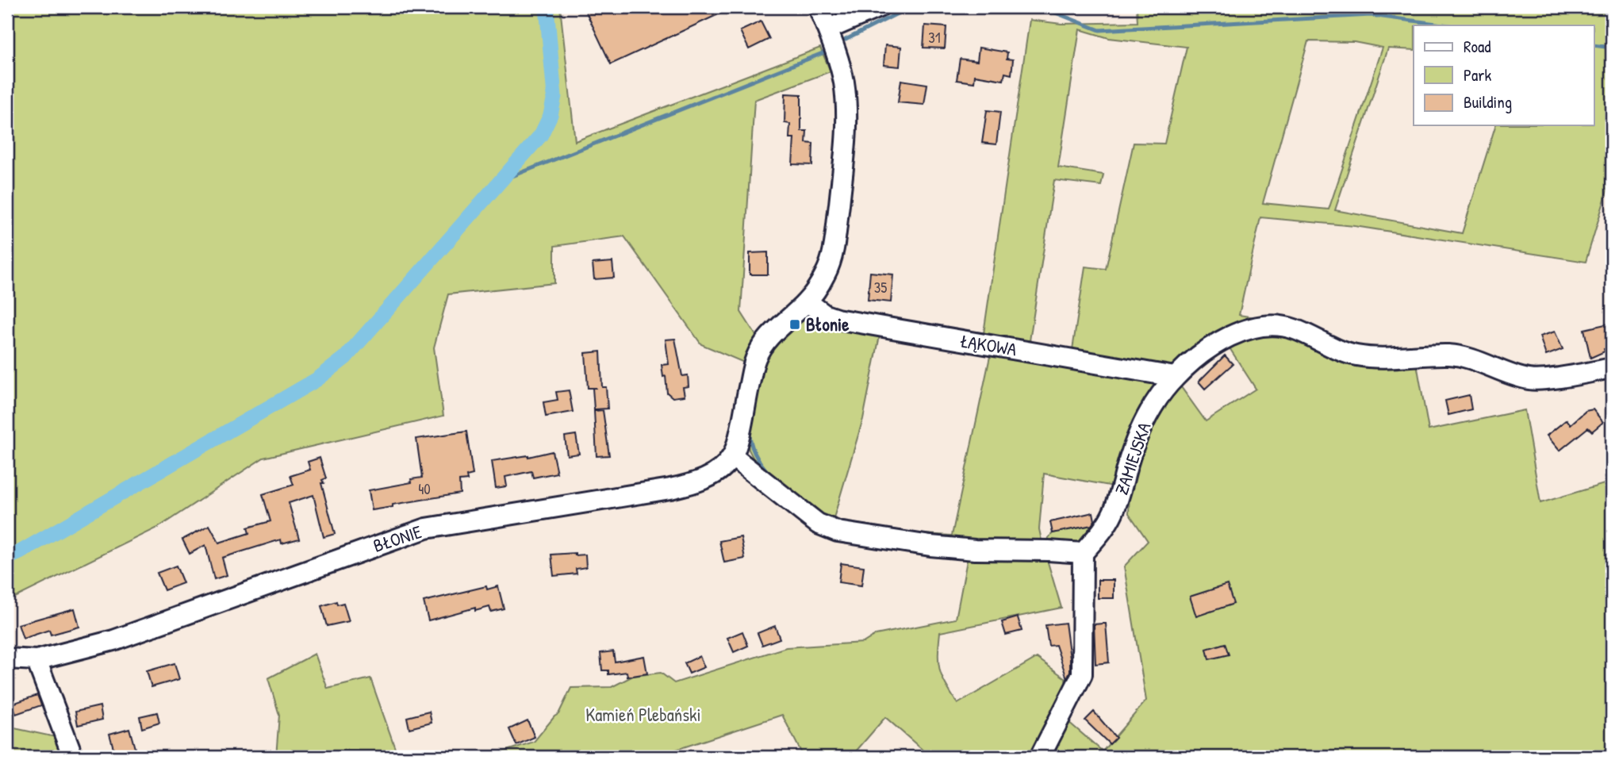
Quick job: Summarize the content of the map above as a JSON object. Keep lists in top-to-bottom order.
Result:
{
  "streets": {
    "street": ["ŁĄKOWA", "ZAMIEJSKA", "BŁONIE"]
  },
  "crossings": [
    ["ŁĄKOWA", "ZAMIEJSKA"]
  ],
  "parks": ["Kamień Plebański"],
  "places": {
    "transit": ["Błonie"]
  },
  "house_numbers": ["31", "35", "40"],
  "legend": ["Road", "Park", "Building"]
}
